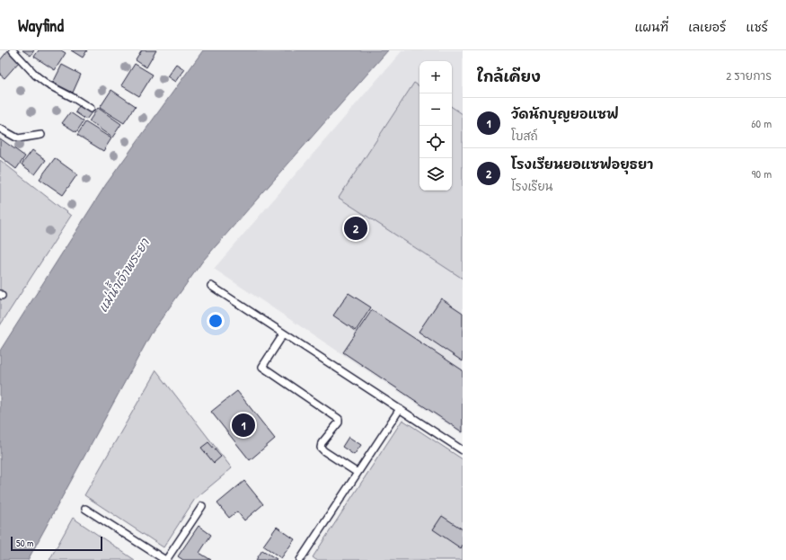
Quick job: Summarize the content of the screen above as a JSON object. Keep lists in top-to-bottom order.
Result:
{
  "water": ["แม่น้ำเจ้าพระยา"],
  "scale_bar": "50 m",
  "page": {
    "header": "Wayfind",
    "nav": ["แผนที่", "เลเยอร์", "แชร์"],
    "heading": ["ใกล้เคียง", "2 รายการ"],
    "map_buttons": ["+", "−"],
    "list": [
      {
        "mark": "1",
        "name": "วัดนักบุญยอแซฟ",
        "note": "โบสถ์",
        "value": "60 m"
      },
      {
        "mark": "2",
        "name": "โรงเรียนยอแซฟอยุธยา",
        "note": "โรงเรียน",
        "value": "90 m"
      }
    ],
    "pins": ["2", "1"],
    "scale": "50 m"
  }
}
